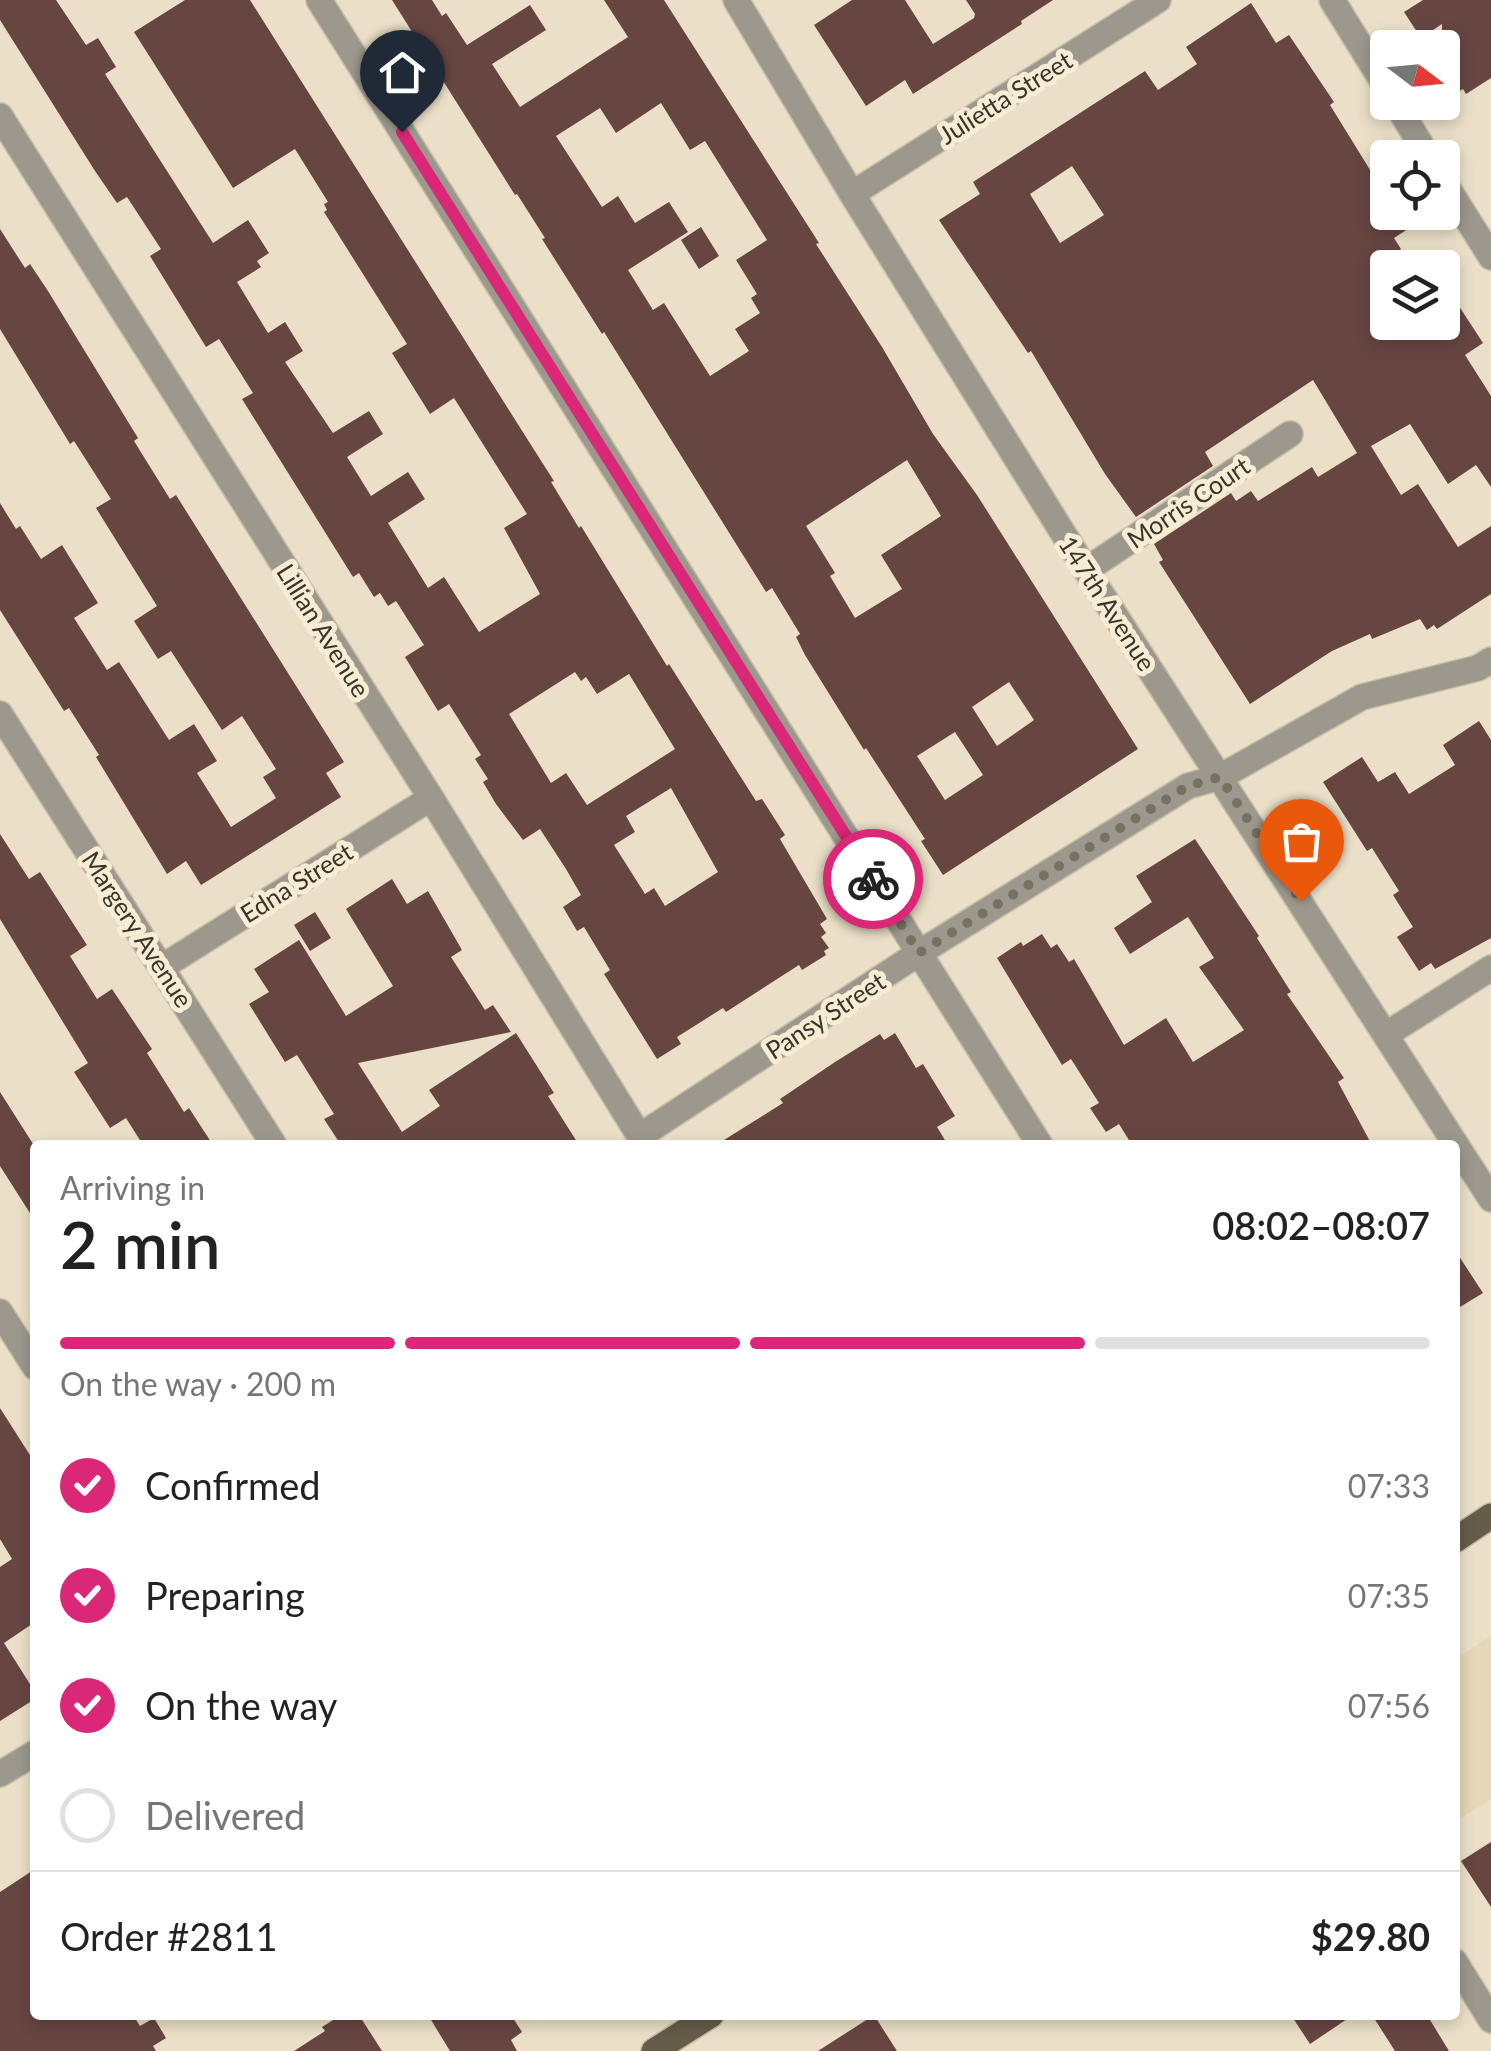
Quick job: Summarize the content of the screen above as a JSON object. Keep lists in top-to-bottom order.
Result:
{
  "streets": {
    "street": [
      "Julietta Street",
      "Morris Court",
      "147th Avenue",
      "Lillian Avenue",
      "Edna Street",
      "Margery Avenue",
      "Pansy Street"
    ]
  },
  "crossings": [
    ["Julietta Street", "147th Avenue"],
    ["Morris Court", "147th Avenue"],
    ["147th Avenue", "Pansy Street"],
    ["Lillian Avenue", "Edna Street"],
    ["Lillian Avenue", "Pansy Street"],
    ["Edna Street", "Margery Avenue"]
  ],
  "north": "right",
  "page": {
    "heading": ["2 min", "Arriving in", "08:02–08:07"],
    "panel": ["Order #2811", "$29.80"],
    "bar": "On the way · 200 m",
    "list": [
      ["Confirmed", "07:33"],
      ["Preparing", "07:35"],
      ["On the way", "07:56"],
      "Delivered"
    ]
  }
}
